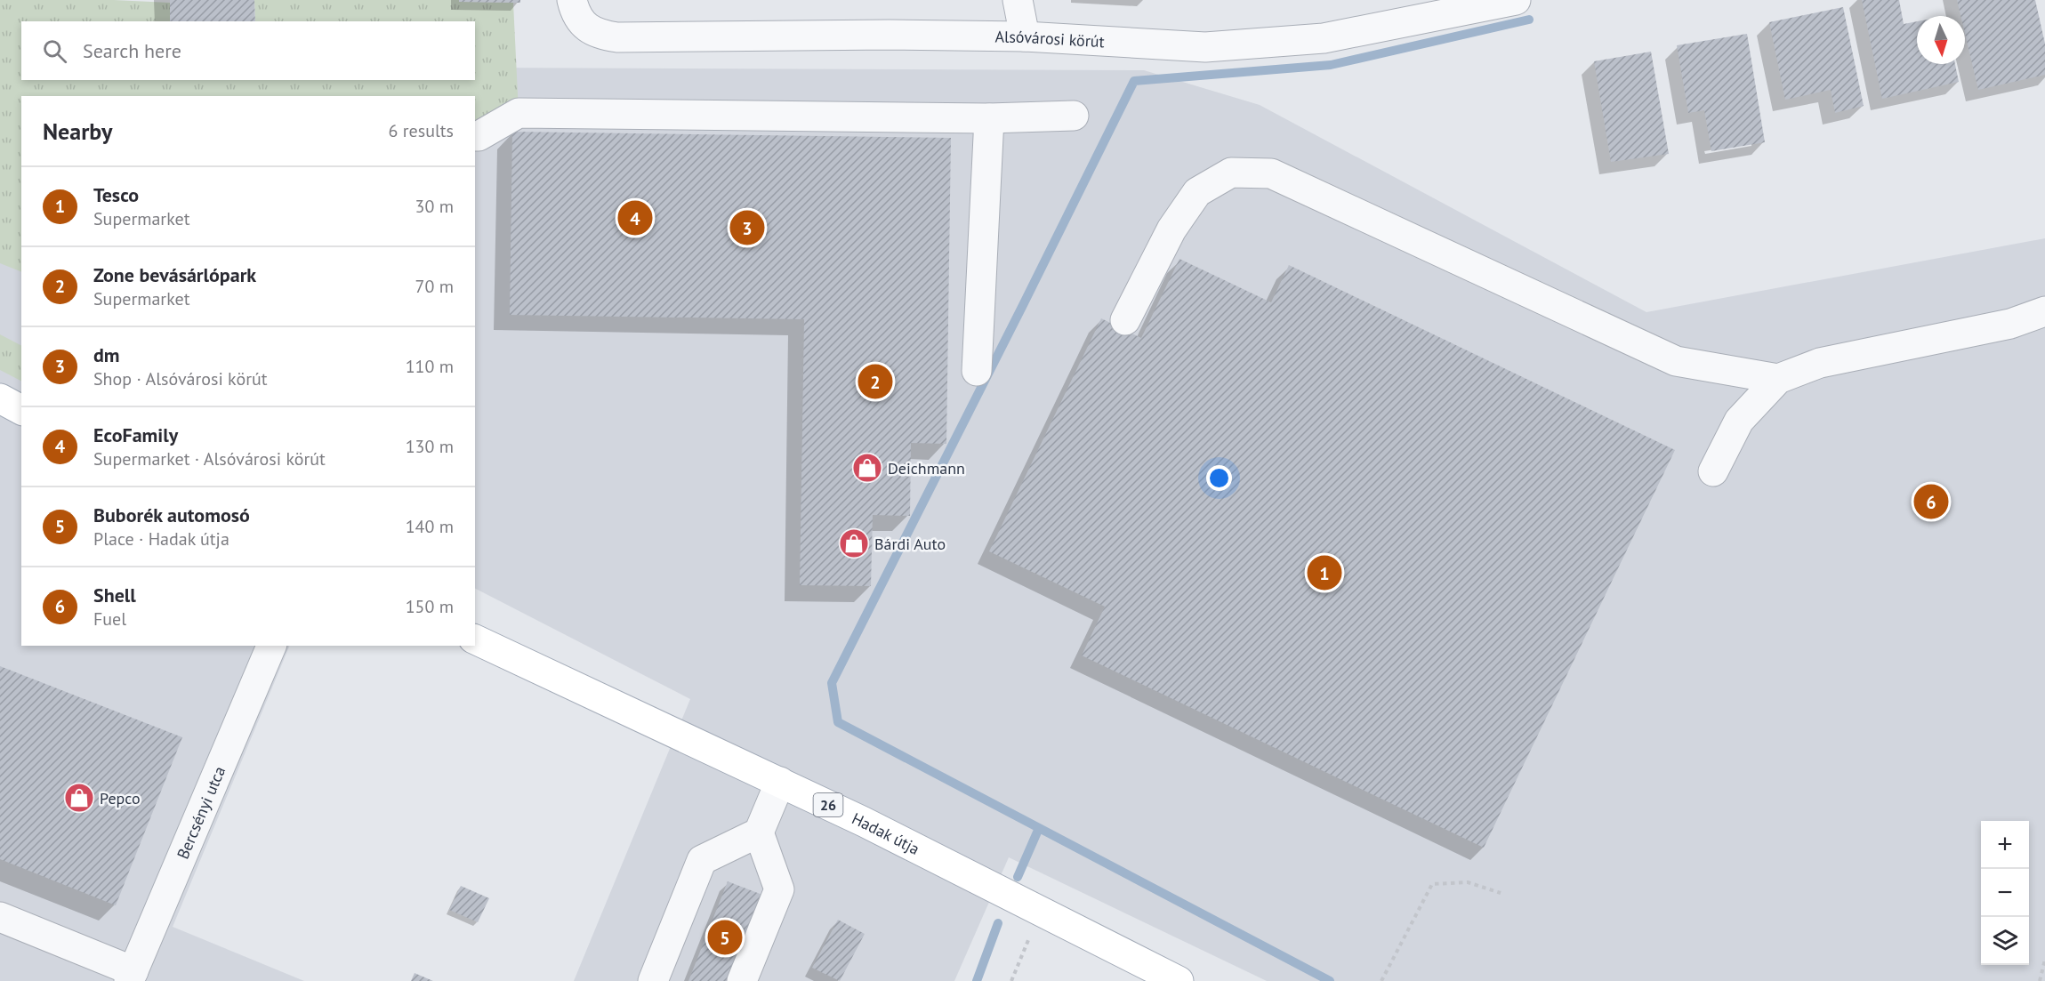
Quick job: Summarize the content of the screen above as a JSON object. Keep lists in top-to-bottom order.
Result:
{
  "streets": {
    "main road": ["26", "Hadak útja"],
    "street": ["Alsóvárosi körút", "Bercsényi utca"]
  },
  "places": {
    "shop": ["Deichmann", "Bárdi Auto", "Pepco"]
  },
  "north": "bottom",
  "page": {
    "search": "Search here",
    "heading": ["Nearby", "6 results"],
    "list": [
      {
        "mark": "1",
        "name": "Tesco",
        "note": "Supermarket",
        "value": "30 m"
      },
      {
        "mark": "2",
        "name": "Zone bevásárlópark",
        "note": "Supermarket",
        "value": "70 m"
      },
      {
        "mark": "3",
        "name": "dm",
        "note": "Shop · Alsóvárosi körút",
        "value": "110 m"
      },
      {
        "mark": "4",
        "name": "EcoFamily",
        "note": "Supermarket · Alsóvárosi körút",
        "value": "130 m"
      },
      {
        "mark": "5",
        "name": "Buborék automosó",
        "note": "Place · Hadak útja",
        "value": "140 m"
      },
      {
        "mark": "6",
        "name": "Shell",
        "note": "Fuel",
        "value": "150 m"
      }
    ],
    "pins": [
      "4",
      "3",
      "2",
      "6",
      "1",
      "5"
    ],
    "map_buttons": ["+", "−"]
  }
}
